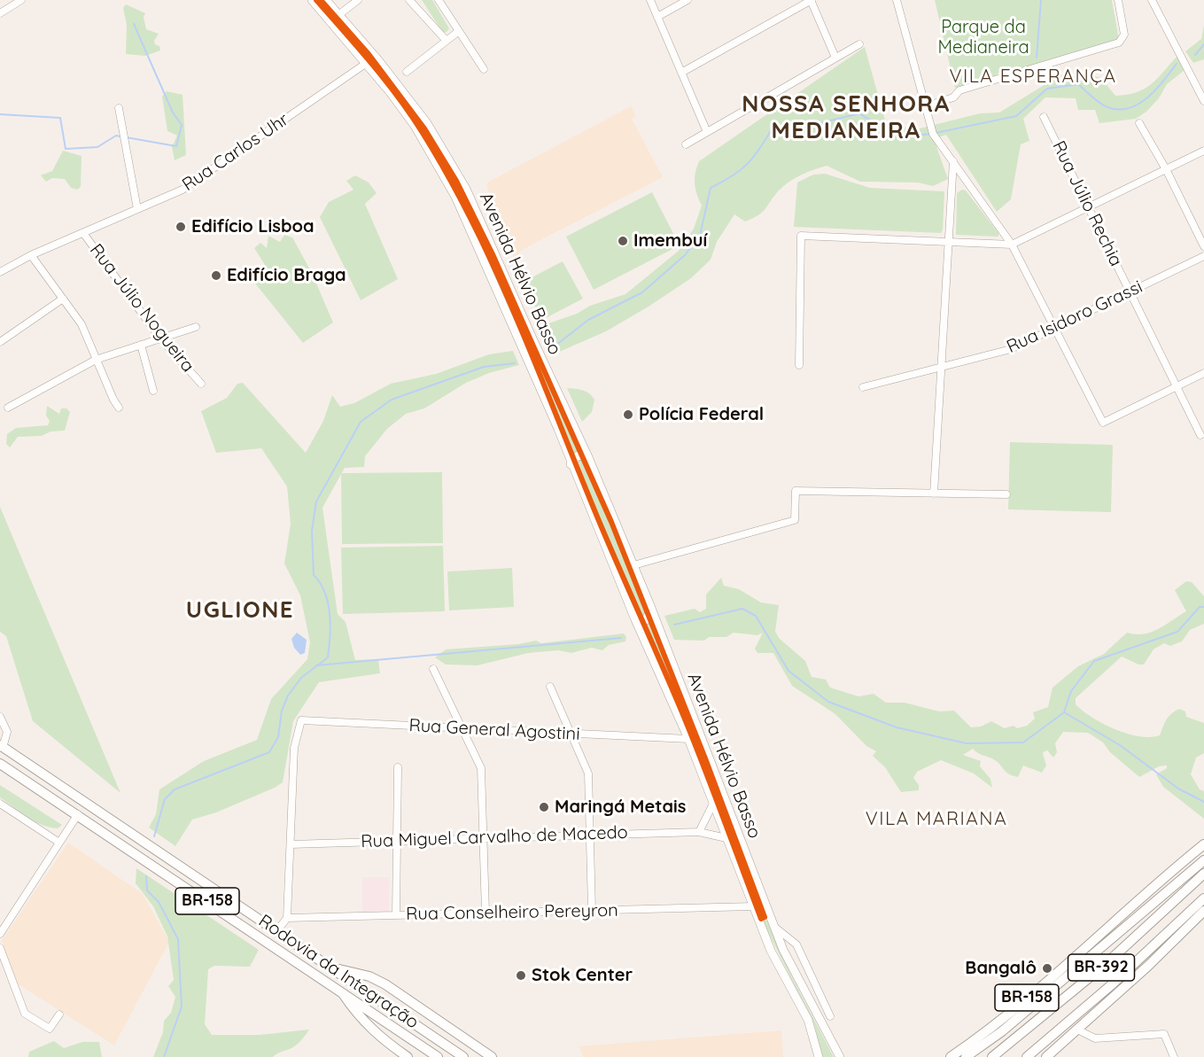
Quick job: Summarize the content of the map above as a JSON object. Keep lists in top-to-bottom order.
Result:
{
  "streets": {
    "highway": ["BR-158", "BR-392", "Rodovia da Integração"],
    "main road": ["Avenida Hélvio Basso"],
    "street": [
      "Rua Carlos Uhr",
      "Rua Júlio Rechia",
      "Rua Júlio Nogueira",
      "Rua Isidoro Grassi",
      "Rua General Agostini",
      "Rua Miguel Carvalho de Macedo",
      "Rua Conselheiro Pereyron"
    ]
  },
  "crossings": [
    ["Rua Carlos Uhr", "Avenida Hélvio Basso"],
    ["Rua Carlos Uhr", "Rua Júlio Nogueira"],
    ["Rua Júlio Rechia", "Rua Isidoro Grassi"],
    ["Avenida Hélvio Basso", "Rua General Agostini"],
    ["Avenida Hélvio Basso", "Rua Miguel Carvalho de Macedo"],
    ["Avenida Hélvio Basso", "Rua Conselheiro Pereyron"],
    ["Rua General Agostini", "Rua Miguel Carvalho de Macedo"],
    ["BR-158", "Rodovia da Integração"]
  ],
  "districts": [
    "VILA ESPERANÇA",
    "NOSSA SENHORA MEDIANEIRA",
    "UGLIONE",
    "VILA MARIANA"
  ],
  "parks": ["Parque da Medianeira"],
  "places": [
    "Edifício Lisboa",
    "Imembuí",
    "Edifício Braga",
    "Polícia Federal",
    "Maringá Metais",
    "Bangalô",
    "Stok Center"
  ]
}
